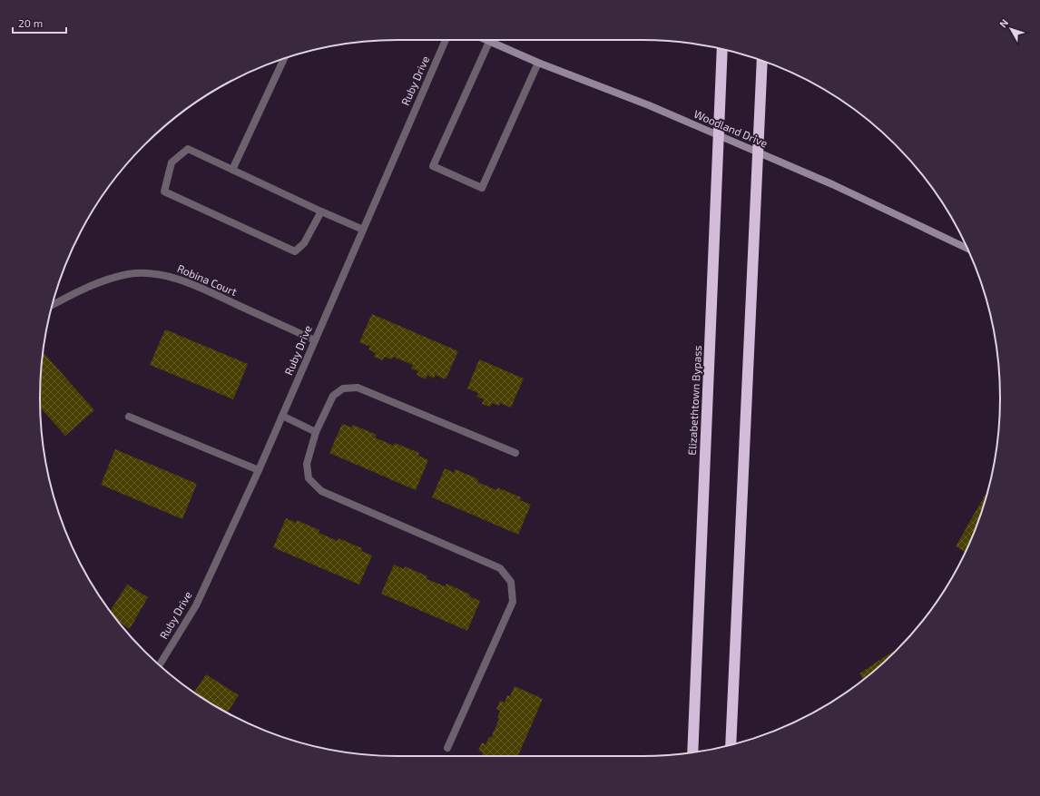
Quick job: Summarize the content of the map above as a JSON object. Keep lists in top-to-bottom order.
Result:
{
  "streets": {
    "highway": ["Elizabethtown Bypass"],
    "street": ["Ruby Drive", "Woodland Drive", "Robina Court"]
  },
  "crossings": [
    ["Ruby Drive", "Robina Court"]
  ],
  "scale_bar": "20 m",
  "north": "top left"
}
